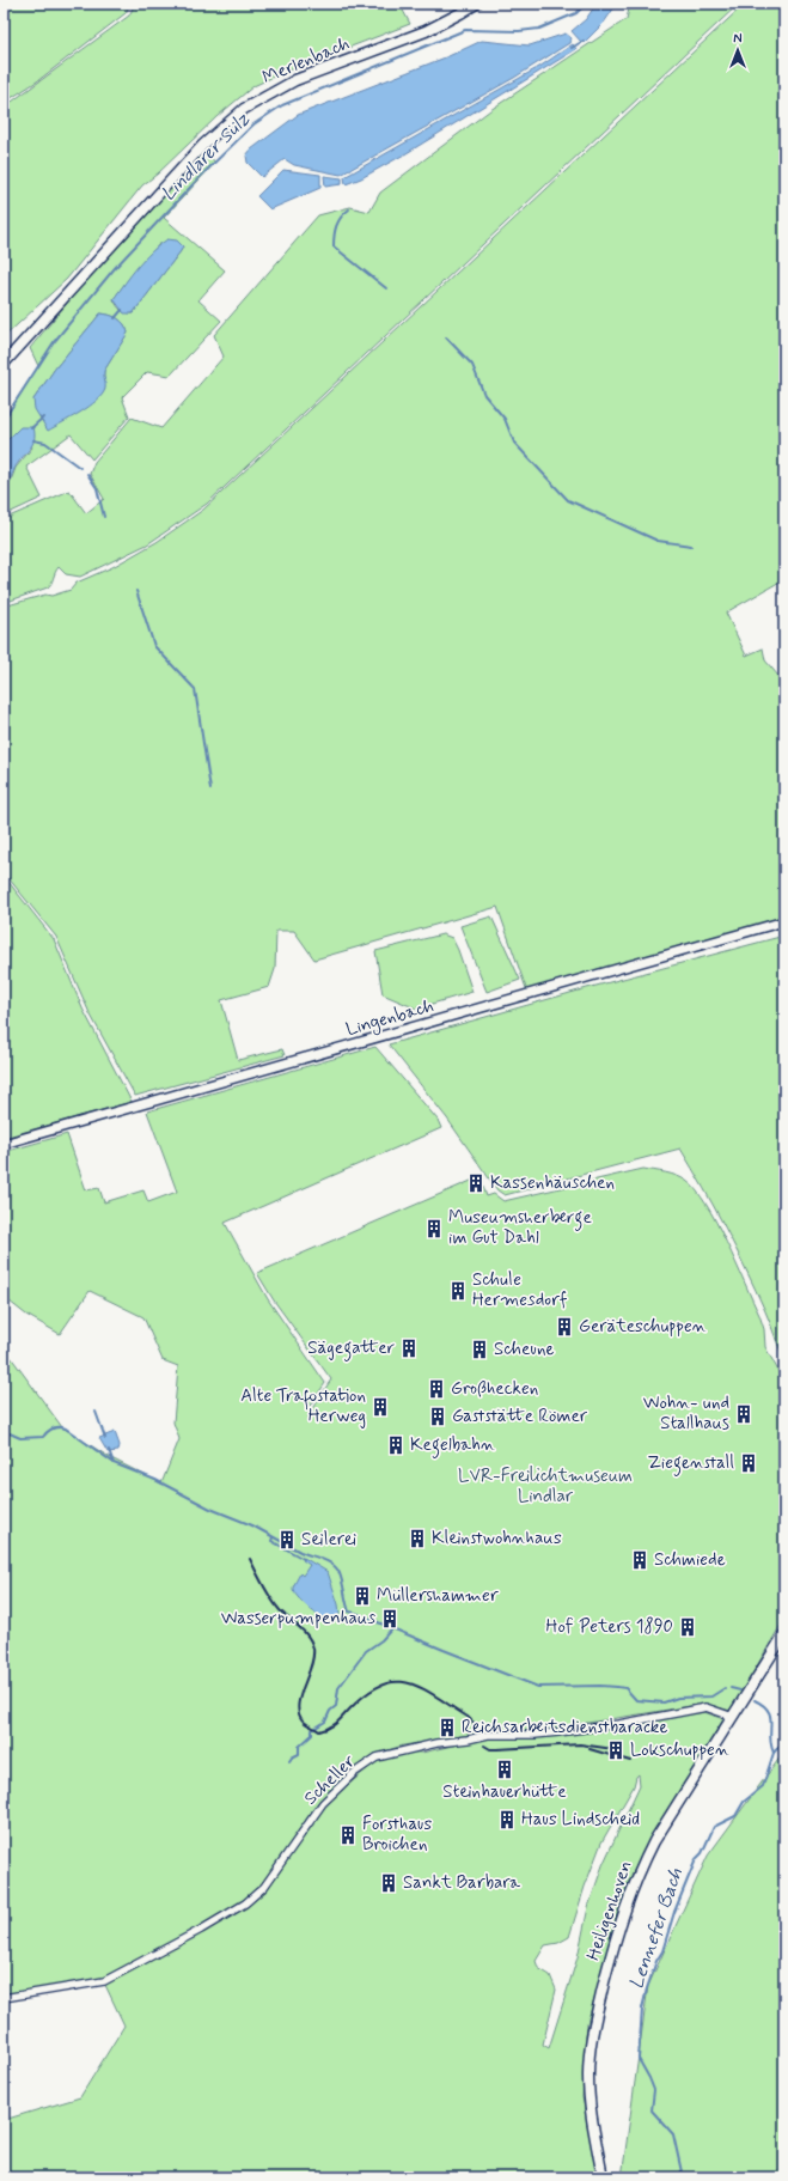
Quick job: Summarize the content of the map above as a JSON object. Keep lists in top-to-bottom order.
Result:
{
  "streets": {
    "main road": ["Merlenbach", "Heiligenhoven"],
    "street": ["Lingenbach", "Scheller"]
  },
  "crossings": [
    ["Scheller", "Heiligenhoven"]
  ],
  "water": ["Lindlarer Sülz", "Lennefer Bach"],
  "parks": ["LVR-Freilichtmuseum Lindlar"],
  "places": {
    "building": [
      "Kassenhäuschen",
      "Museumsherberge im Gut Dahl",
      "Schule Hermesdorf",
      "Geräteschuppen",
      "Sägegatter",
      "Scheune",
      "Großhecken",
      "Alte Trafostation Herweg",
      "Wohn- und Stallhaus",
      "Gaststätte Römer",
      "Kegelbahn",
      "Ziegenstall",
      "Kleinstwohnhaus",
      "Seilerei",
      "Schmiede",
      "Müllershammer",
      "Wasserpumpenhaus",
      "Hof Peters 1890",
      "Reichsarbeitsdienstbaracke",
      "Lokschuppen",
      "Steinhauerhütte",
      "Haus Lindscheid",
      "Forsthaus Broichen",
      "Sankt Barbara"
    ]
  },
  "north": "top"
}
